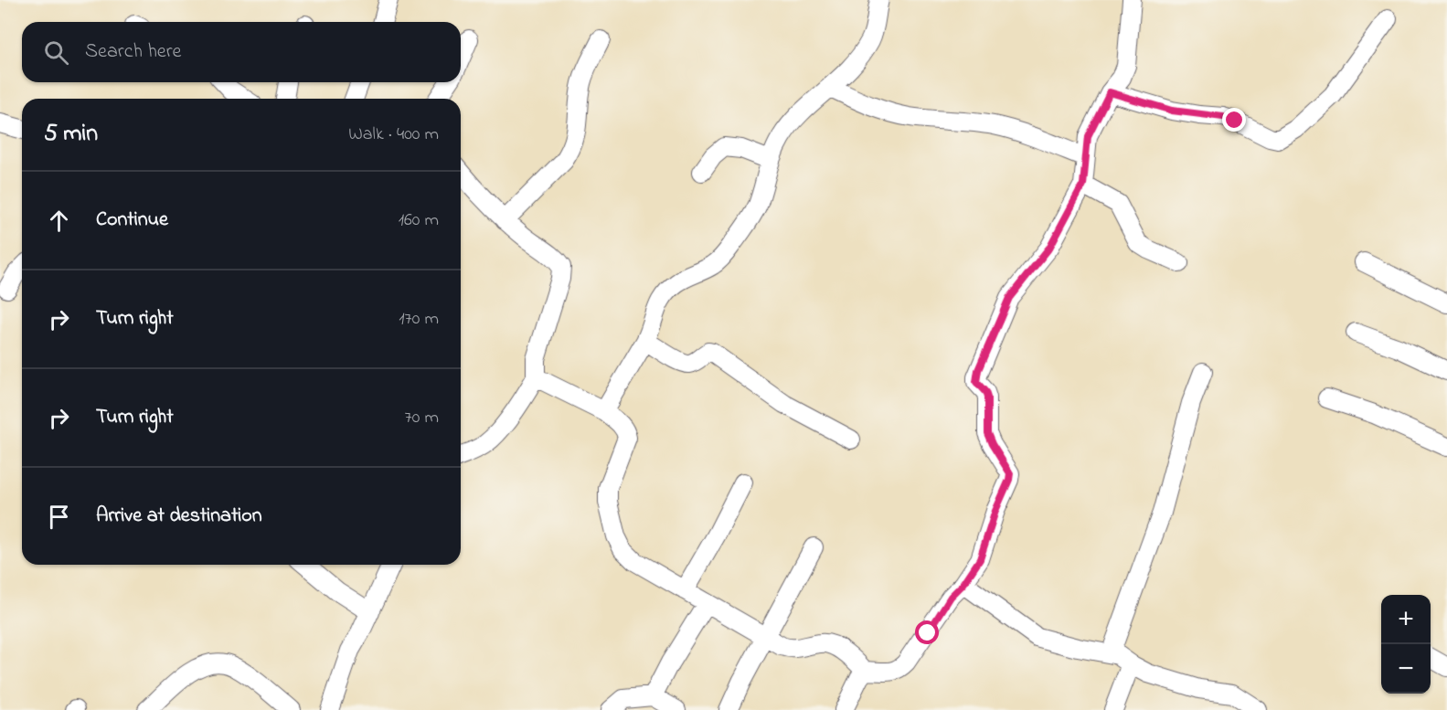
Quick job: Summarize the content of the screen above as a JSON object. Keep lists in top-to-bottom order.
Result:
{
  "page": {
    "search": "Search here",
    "heading": ["5 min", "Walk · 400 m"],
    "list": [
      ["Continue", "160 m"],
      ["Turn right", "170 m"],
      ["Turn right", "70 m"],
      "Arrive at destination"
    ],
    "map_buttons": ["+", "−"]
  }
}
